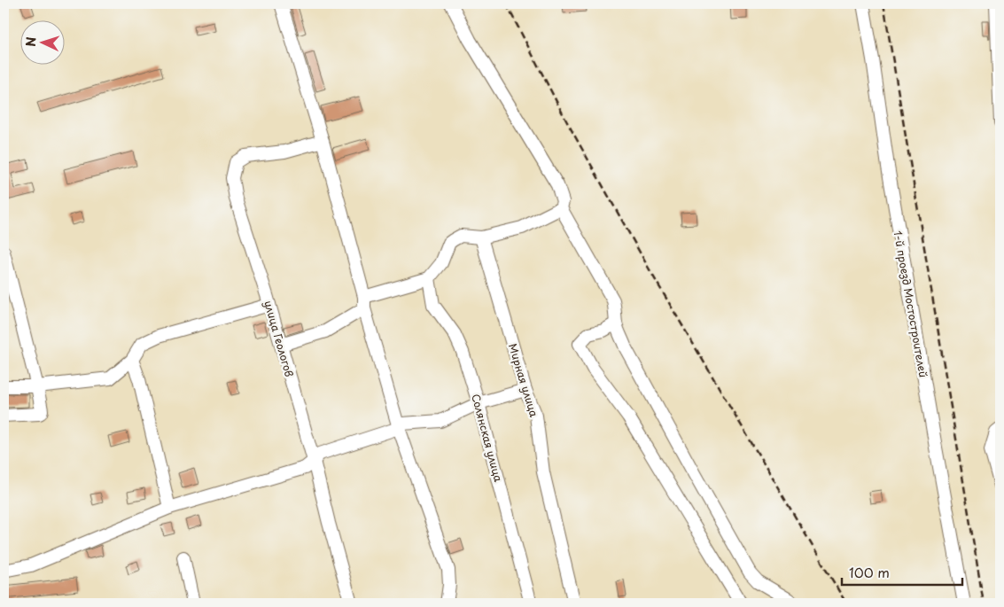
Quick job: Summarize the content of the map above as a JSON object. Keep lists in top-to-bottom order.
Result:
{
  "streets": {
    "street": [
      "1-й проезд Мостостроителей",
      "улица Геологов",
      "Мирная улица",
      "Солянская улица"
    ]
  },
  "scale_bar": "100 m",
  "north": "left"
}
